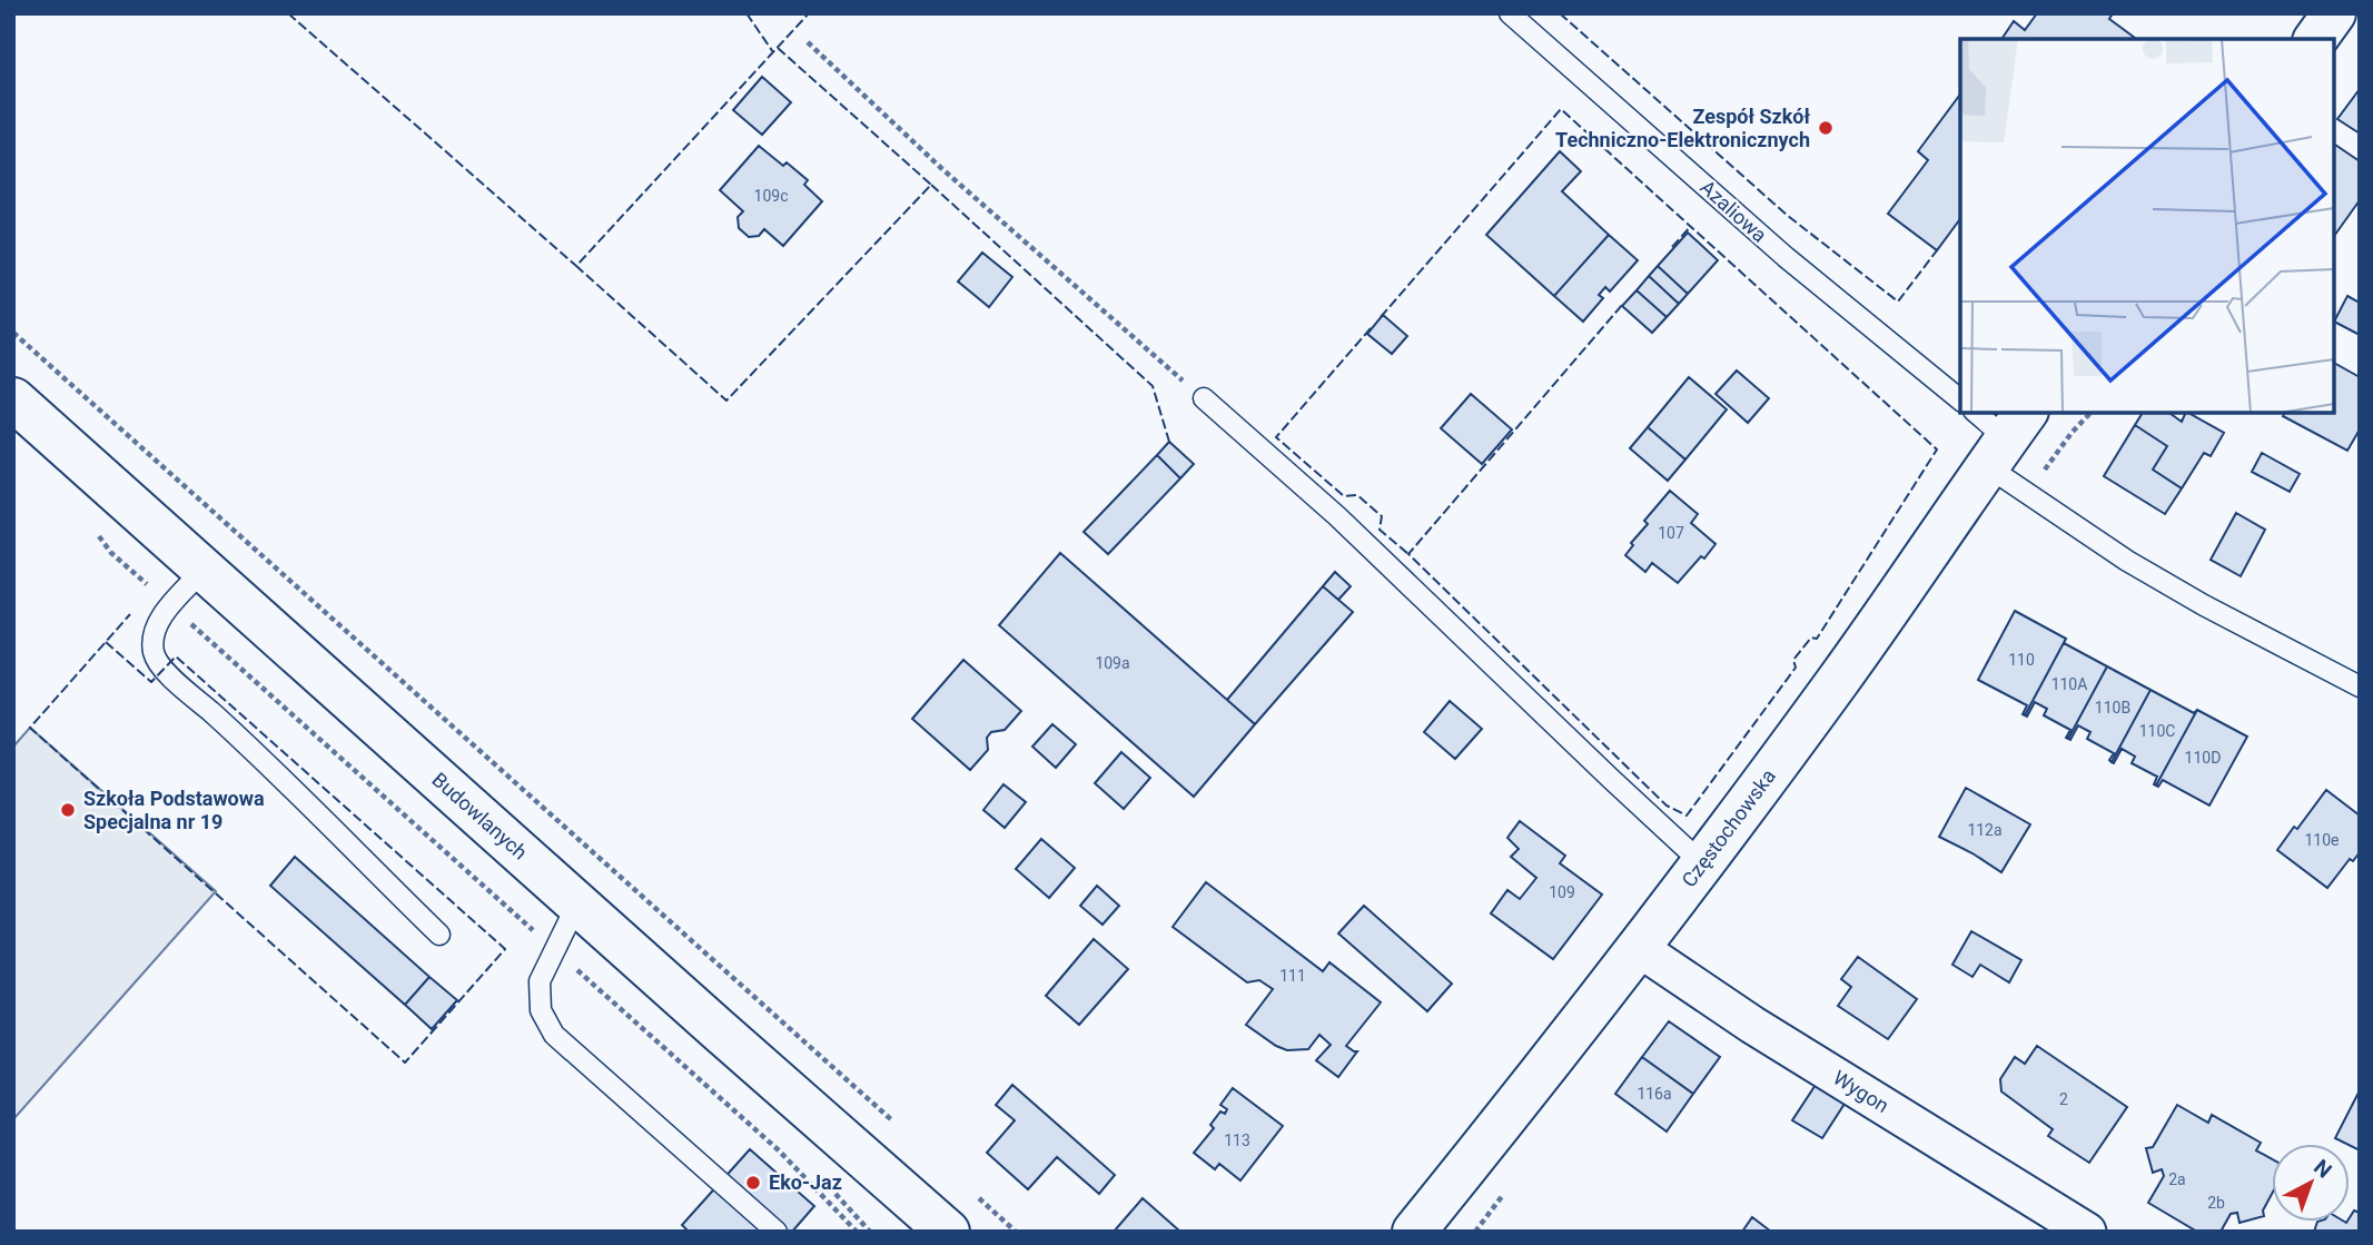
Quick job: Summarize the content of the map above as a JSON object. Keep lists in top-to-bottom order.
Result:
{
  "streets": {
    "street": ["Budowlanych", "Częstochowska", "Wygon"],
    "lane": ["Azaliowa"]
  },
  "crossings": [
    ["Częstochowska", "Wygon"]
  ],
  "places": ["Zespół Szkół Techniczno-Elektronicznych", "Szkoła Podstawowa Specjalna nr 19", "Eko-Jaz"],
  "house_numbers": [
    "109c",
    "107",
    "110",
    "109a",
    "110A",
    "110B",
    "110C",
    "110D",
    "112a",
    "110e",
    "109",
    "111",
    "116a",
    "2",
    "113",
    "2a",
    "2b"
  ],
  "north": "top right"
}
